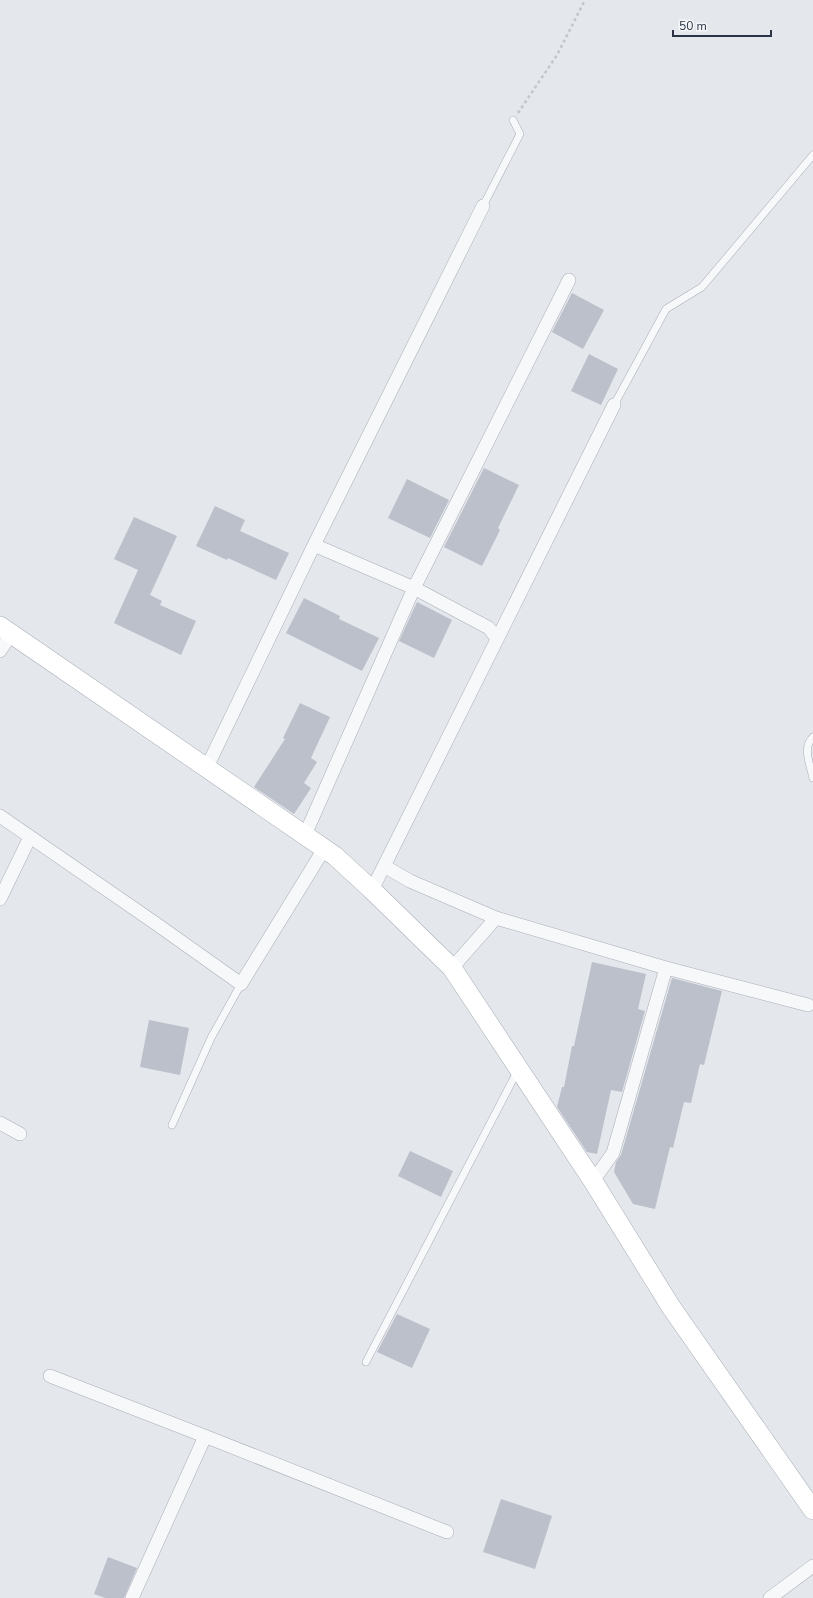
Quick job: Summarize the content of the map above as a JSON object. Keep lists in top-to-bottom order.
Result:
{
  "scale_bar": "50 m"
}
